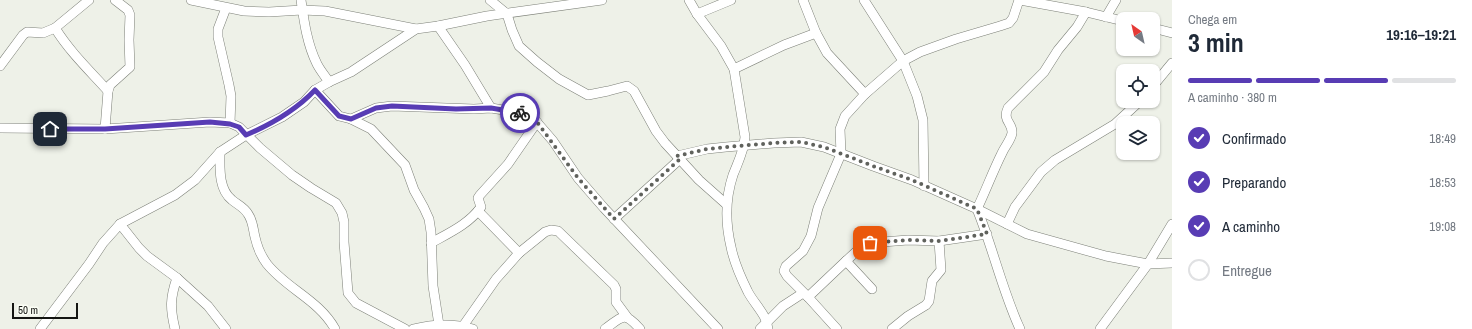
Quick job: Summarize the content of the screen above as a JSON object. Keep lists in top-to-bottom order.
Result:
{
  "scale_bar": "50 m",
  "north": "top left",
  "page": {
    "heading": ["3 min", "Chega em", "19:16–19:21"],
    "bar": "A caminho · 380 m",
    "list": [
      ["Confirmado", "18:49"],
      ["Preparando", "18:53"],
      ["A caminho", "19:08"],
      "Entregue"
    ],
    "scale": "50 m"
  }
}
